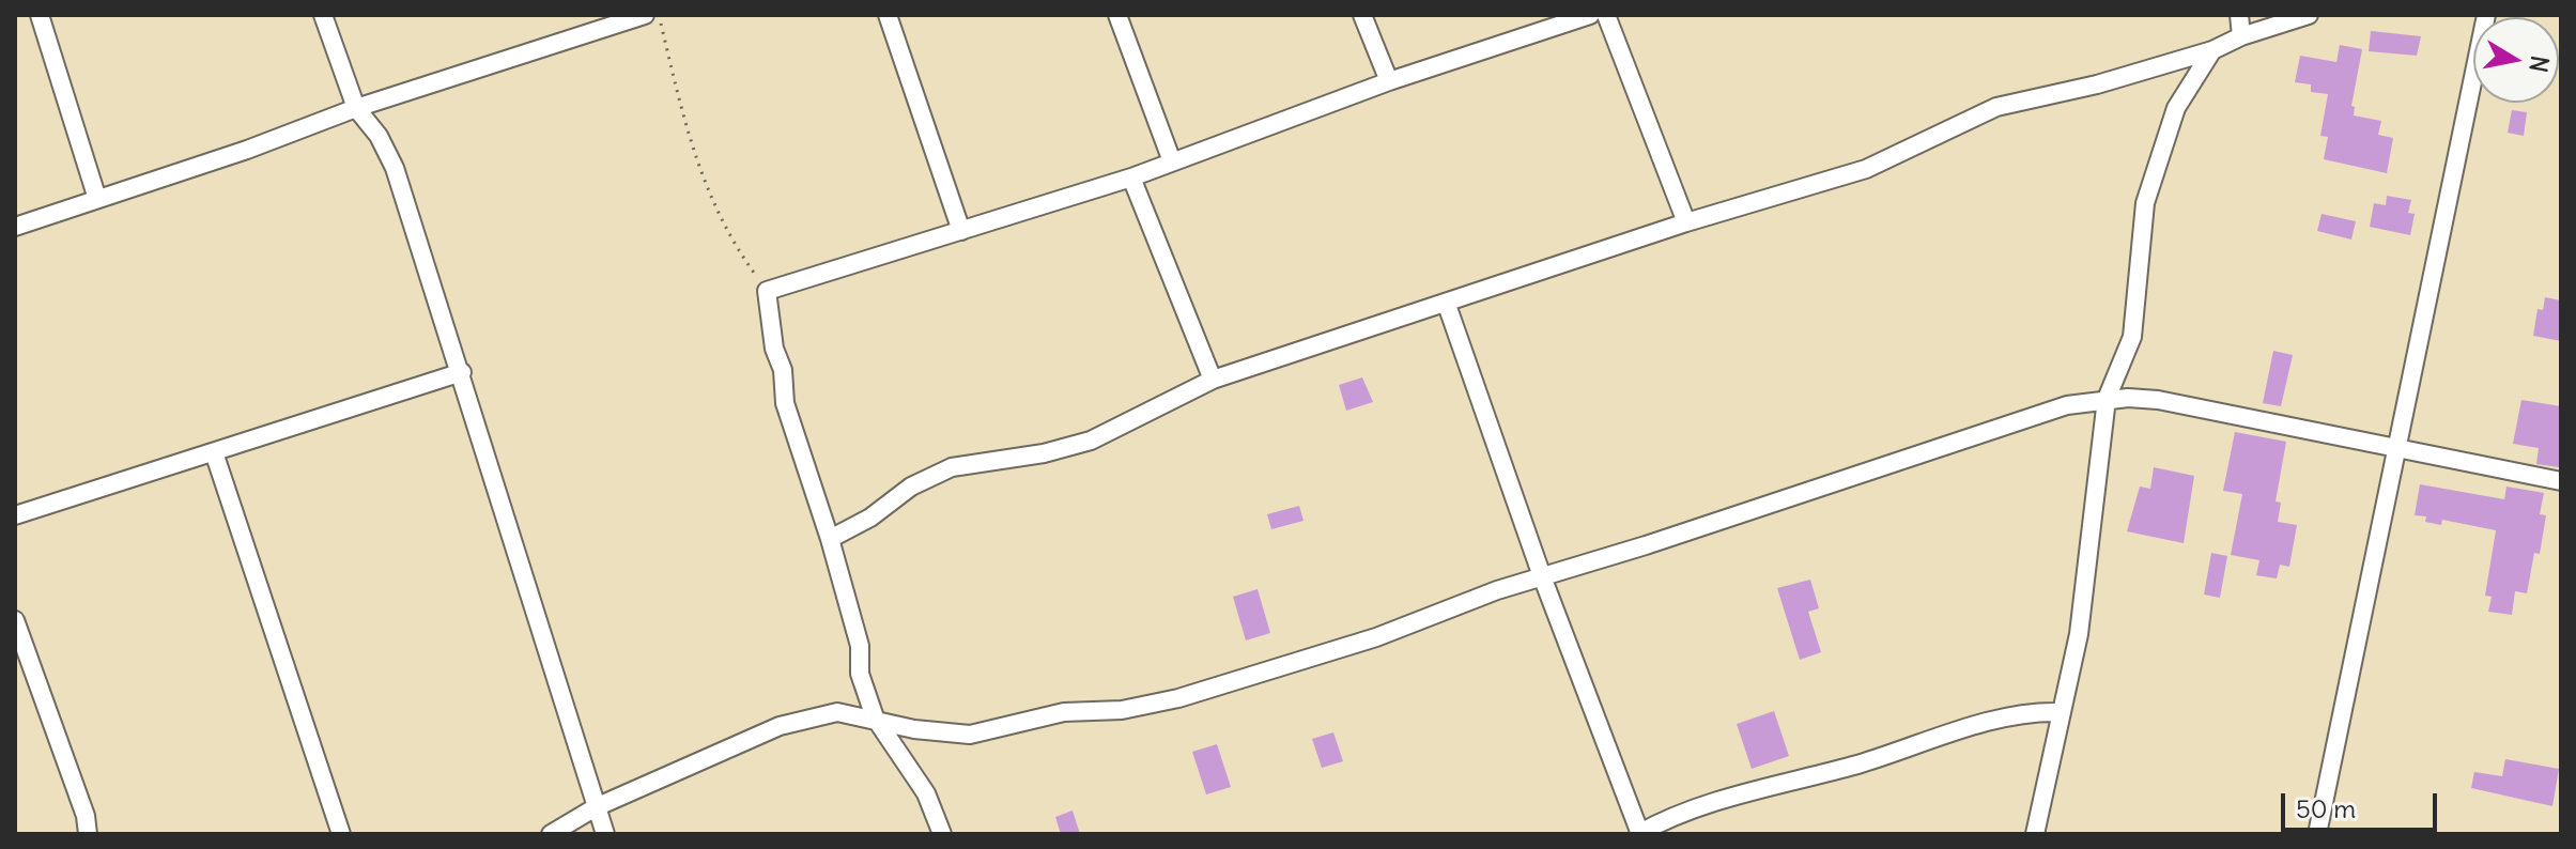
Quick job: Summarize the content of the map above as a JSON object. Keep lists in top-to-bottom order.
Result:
{
  "scale_bar": "50 m",
  "north": "right"
}
